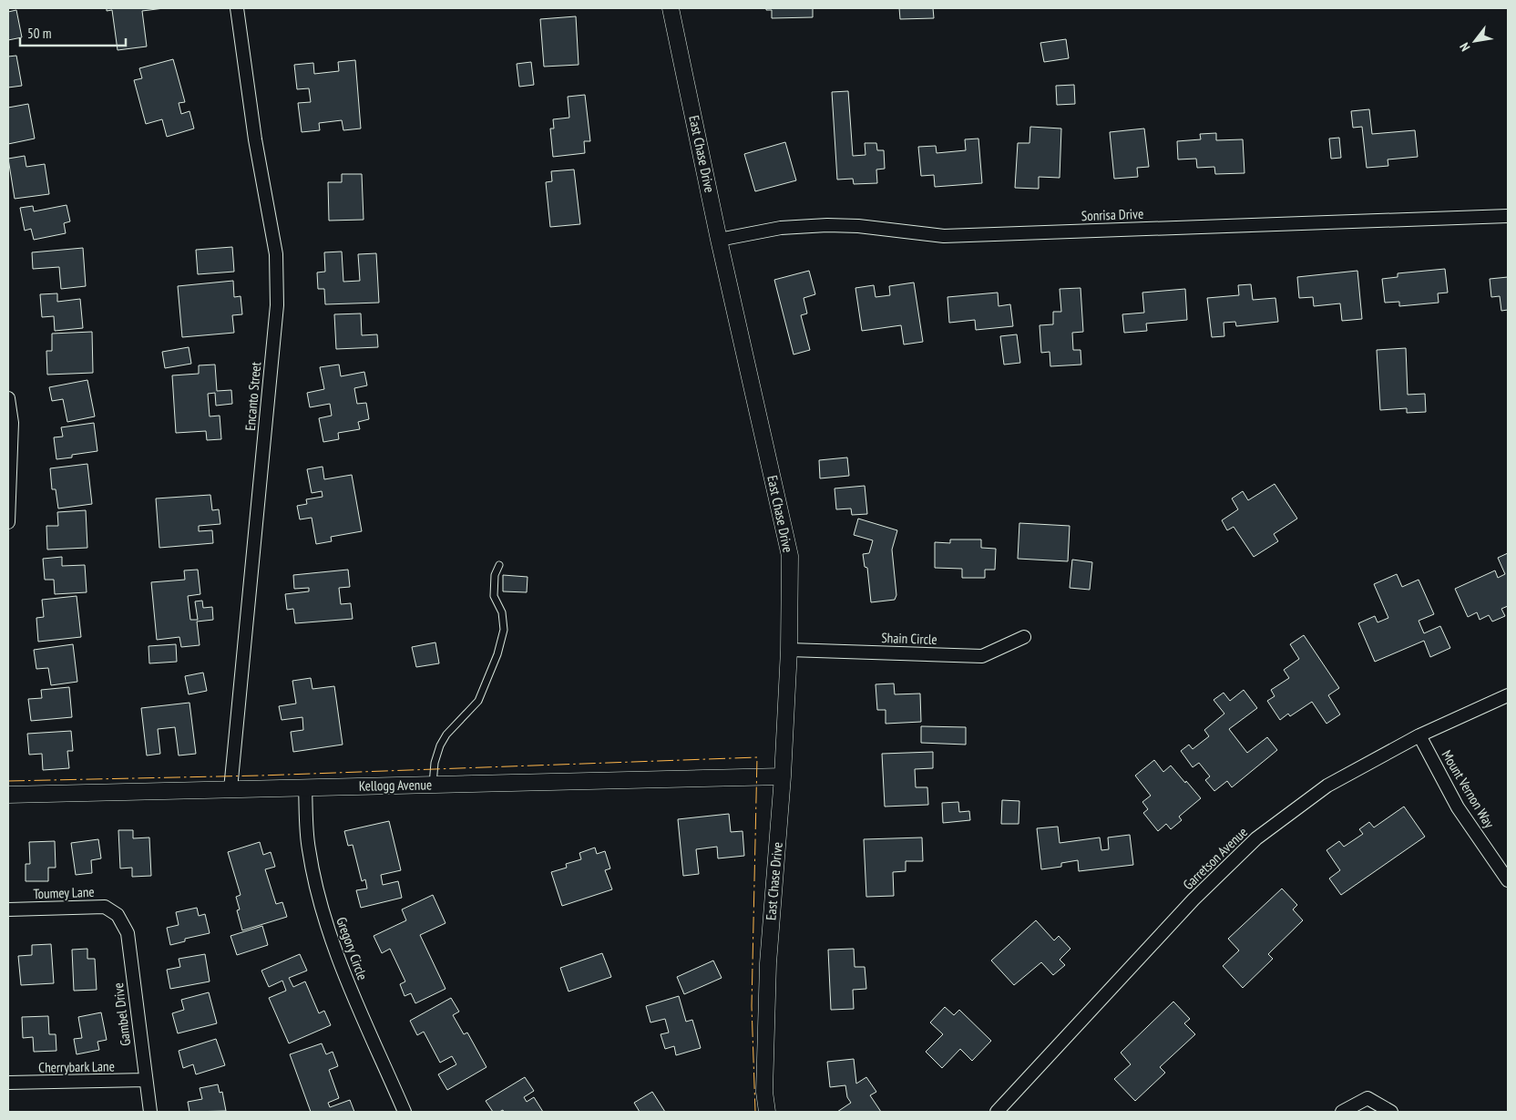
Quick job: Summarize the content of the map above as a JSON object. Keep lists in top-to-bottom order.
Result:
{
  "streets": {
    "street": [
      "East Chase Drive",
      "Sonrisa Drive",
      "Encanto Street",
      "Shain Circle",
      "Kellogg Avenue",
      "Mount Vernon Way",
      "Garretson Avenue",
      "Toumey Lane",
      "Gregory Circle",
      "Gambel Drive",
      "Cherrybark Lane"
    ]
  },
  "crossings": [
    ["East Chase Drive", "Sonrisa Drive"],
    ["East Chase Drive", "Shain Circle"],
    ["East Chase Drive", "Kellogg Avenue"],
    ["Encanto Street", "Kellogg Avenue"],
    ["Kellogg Avenue", "Gregory Circle"],
    ["Mount Vernon Way", "Garretson Avenue"],
    ["Toumey Lane", "Gambel Drive"],
    ["Gambel Drive", "Cherrybark Lane"]
  ],
  "scale_bar": "50 m",
  "north": "bottom left"
}
